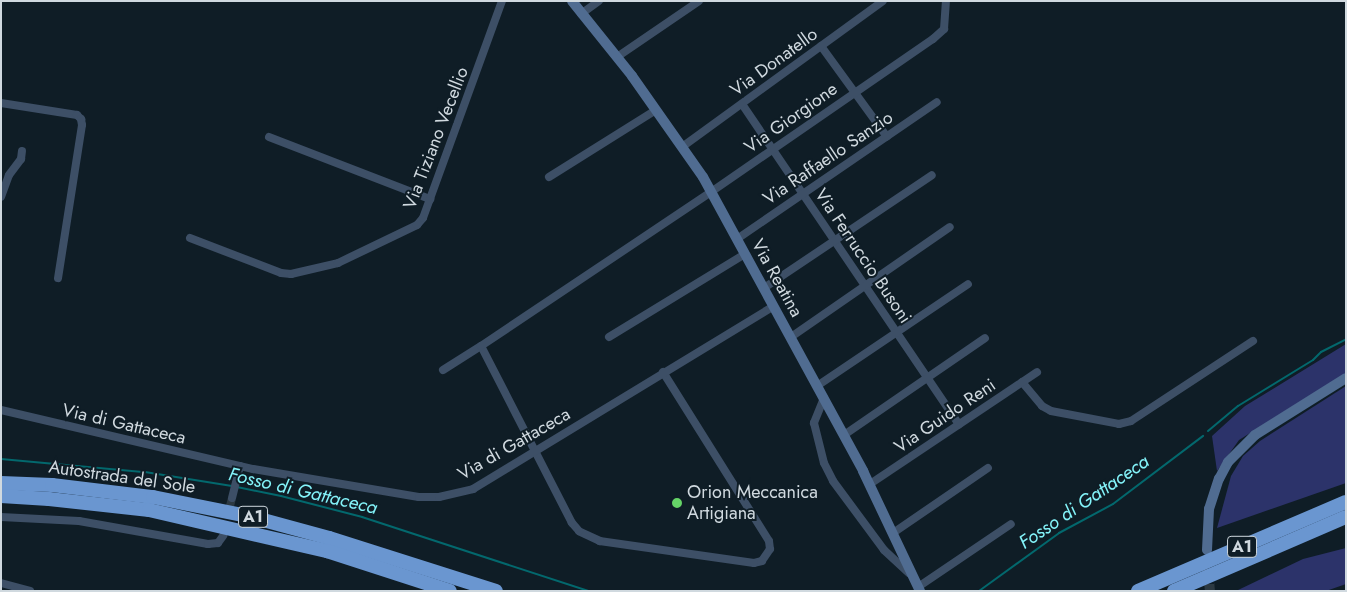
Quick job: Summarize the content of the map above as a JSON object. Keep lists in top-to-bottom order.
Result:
{
  "streets": {
    "highway": ["Autostrada del Sole", "A1"],
    "street": [
      "Via Donatello",
      "Via Giorgione",
      "Via Tiziano Vecellio",
      "Via Raffaello Sanzio",
      "Via Ferruccio Busoni",
      "Via Reatina",
      "Via Guido Reni",
      "Via di Gattaceca"
    ]
  },
  "crossings": [
    ["Via Donatello", "Via Ferruccio Busoni"],
    ["Via Donatello", "Via Reatina"],
    ["Via Giorgione", "Via Ferruccio Busoni"],
    ["Via Giorgione", "Via Reatina"],
    ["Via Raffaello Sanzio", "Via Ferruccio Busoni"],
    ["Via Raffaello Sanzio", "Via Reatina"],
    ["Via Ferruccio Busoni", "Via Guido Reni"],
    ["Via Reatina", "Via Guido Reni"],
    ["Via Reatina", "Via di Gattaceca"]
  ],
  "water": ["Fosso di Gattaceca"],
  "places": ["Orion Meccanica Artigiana"]
}
